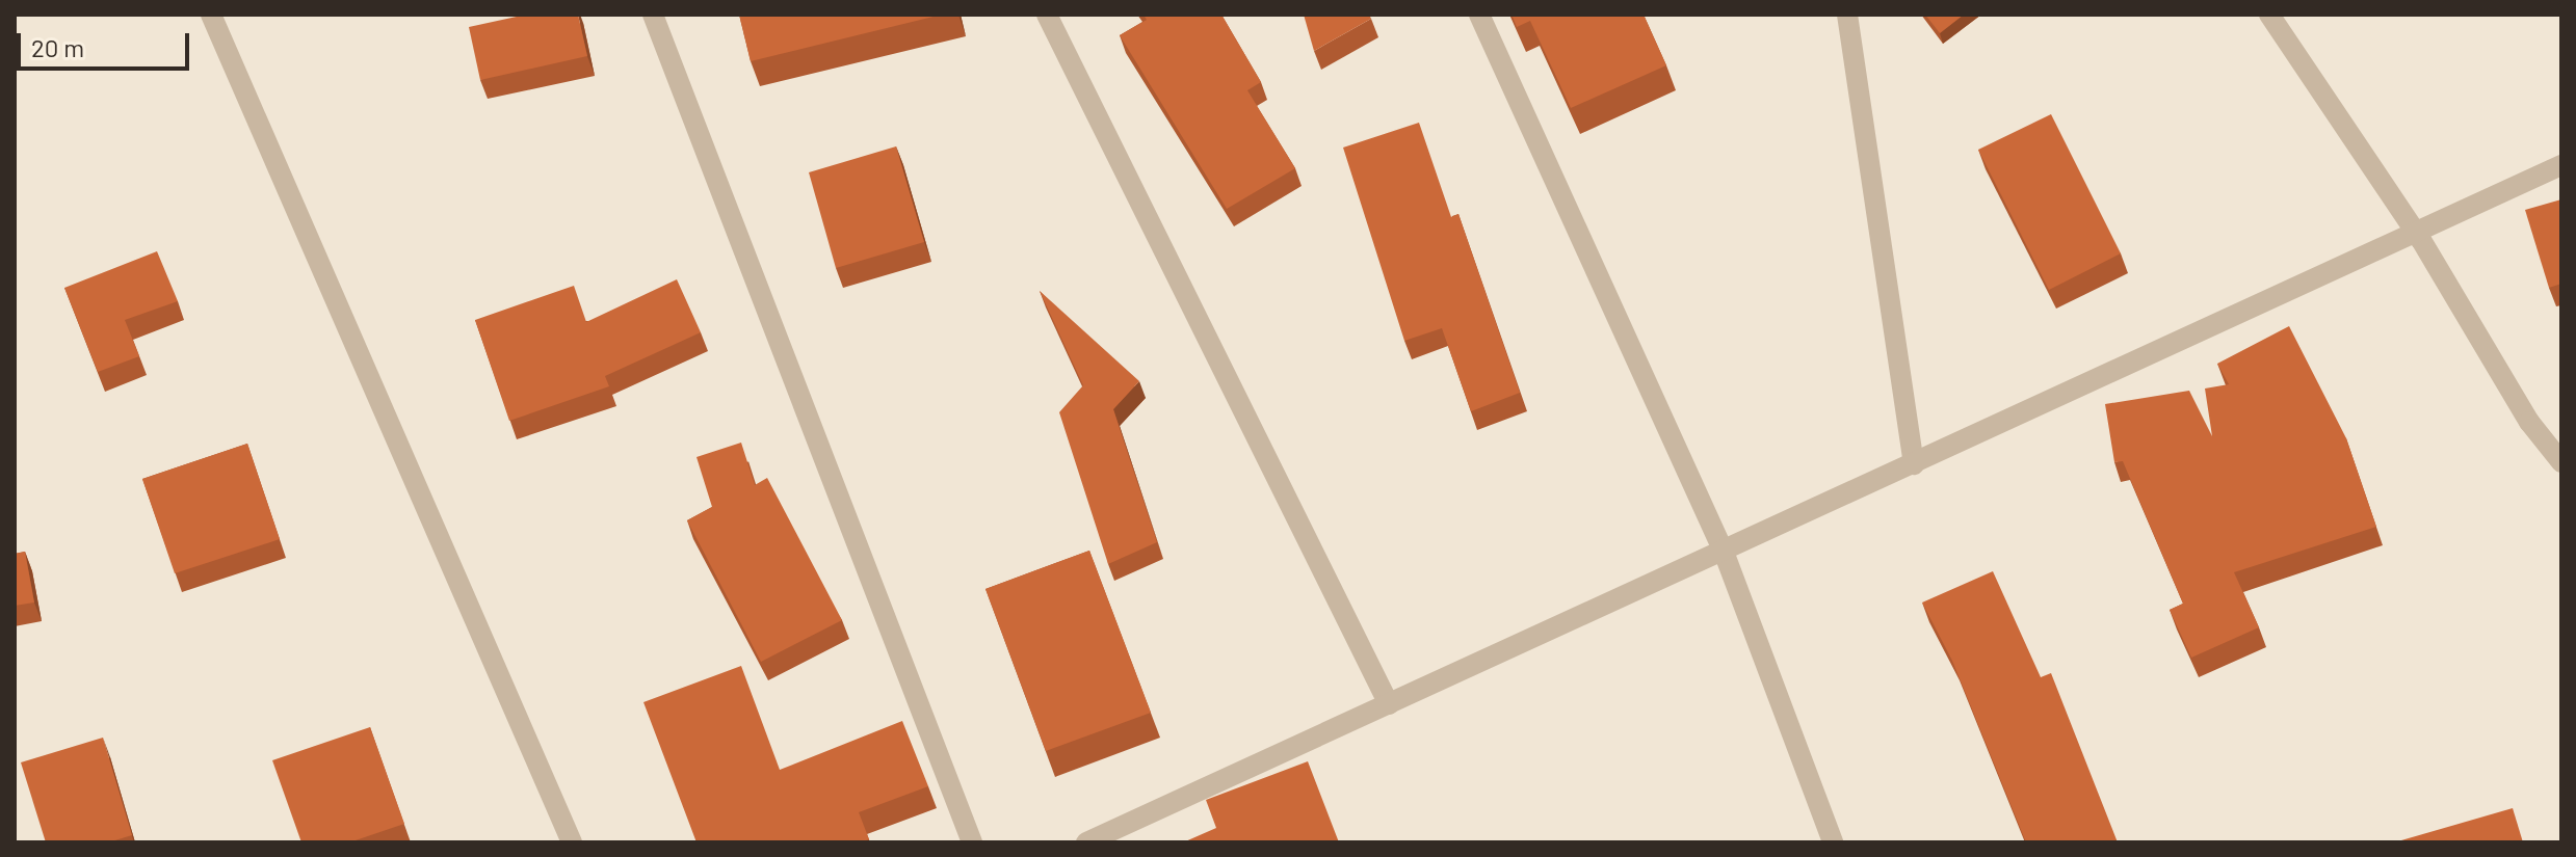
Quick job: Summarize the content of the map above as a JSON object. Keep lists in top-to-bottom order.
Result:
{
  "scale_bar": "20 m"
}
